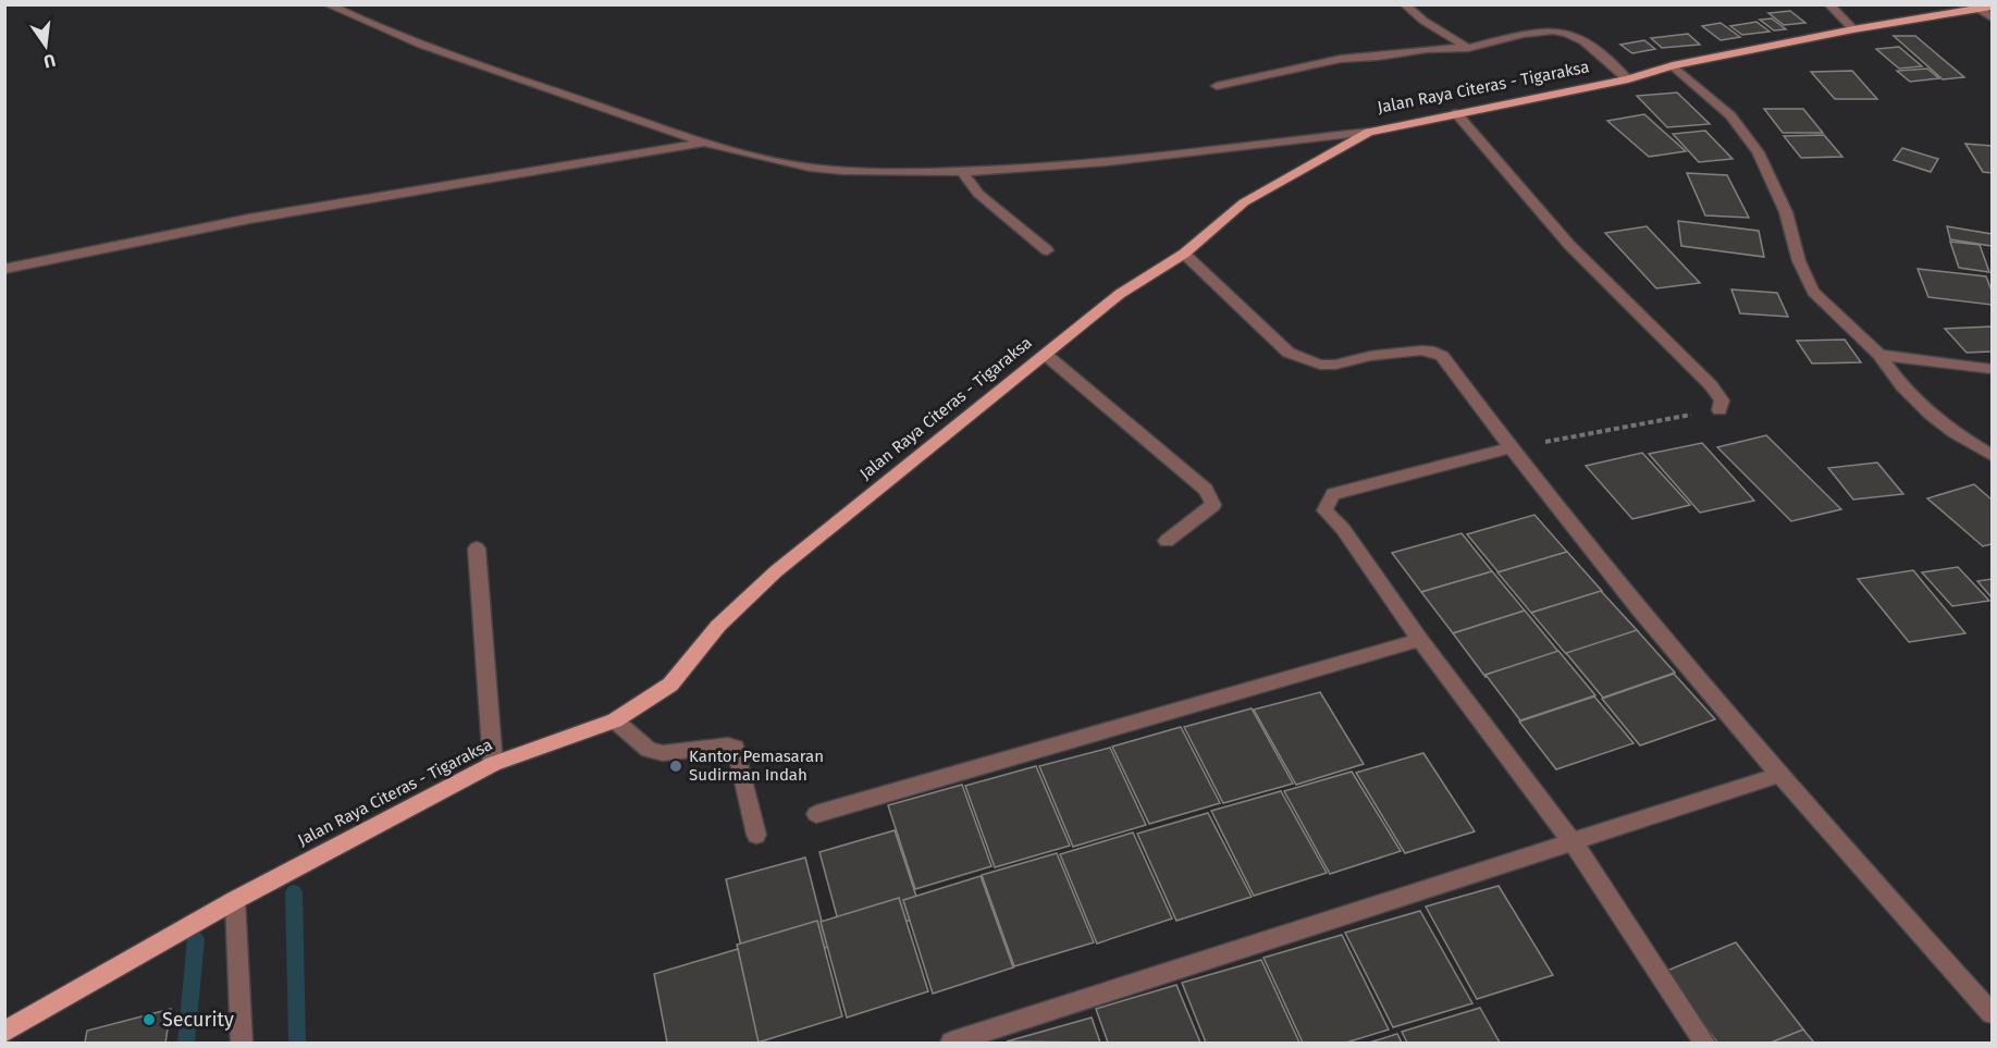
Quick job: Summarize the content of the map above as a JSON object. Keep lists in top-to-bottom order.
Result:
{
  "streets": {
    "main road": ["Jalan Raya Citeras - Tigaraksa"]
  },
  "places": ["Kantor Pemasaran Sudirman Indah", "Security"],
  "north": "bottom"
}
